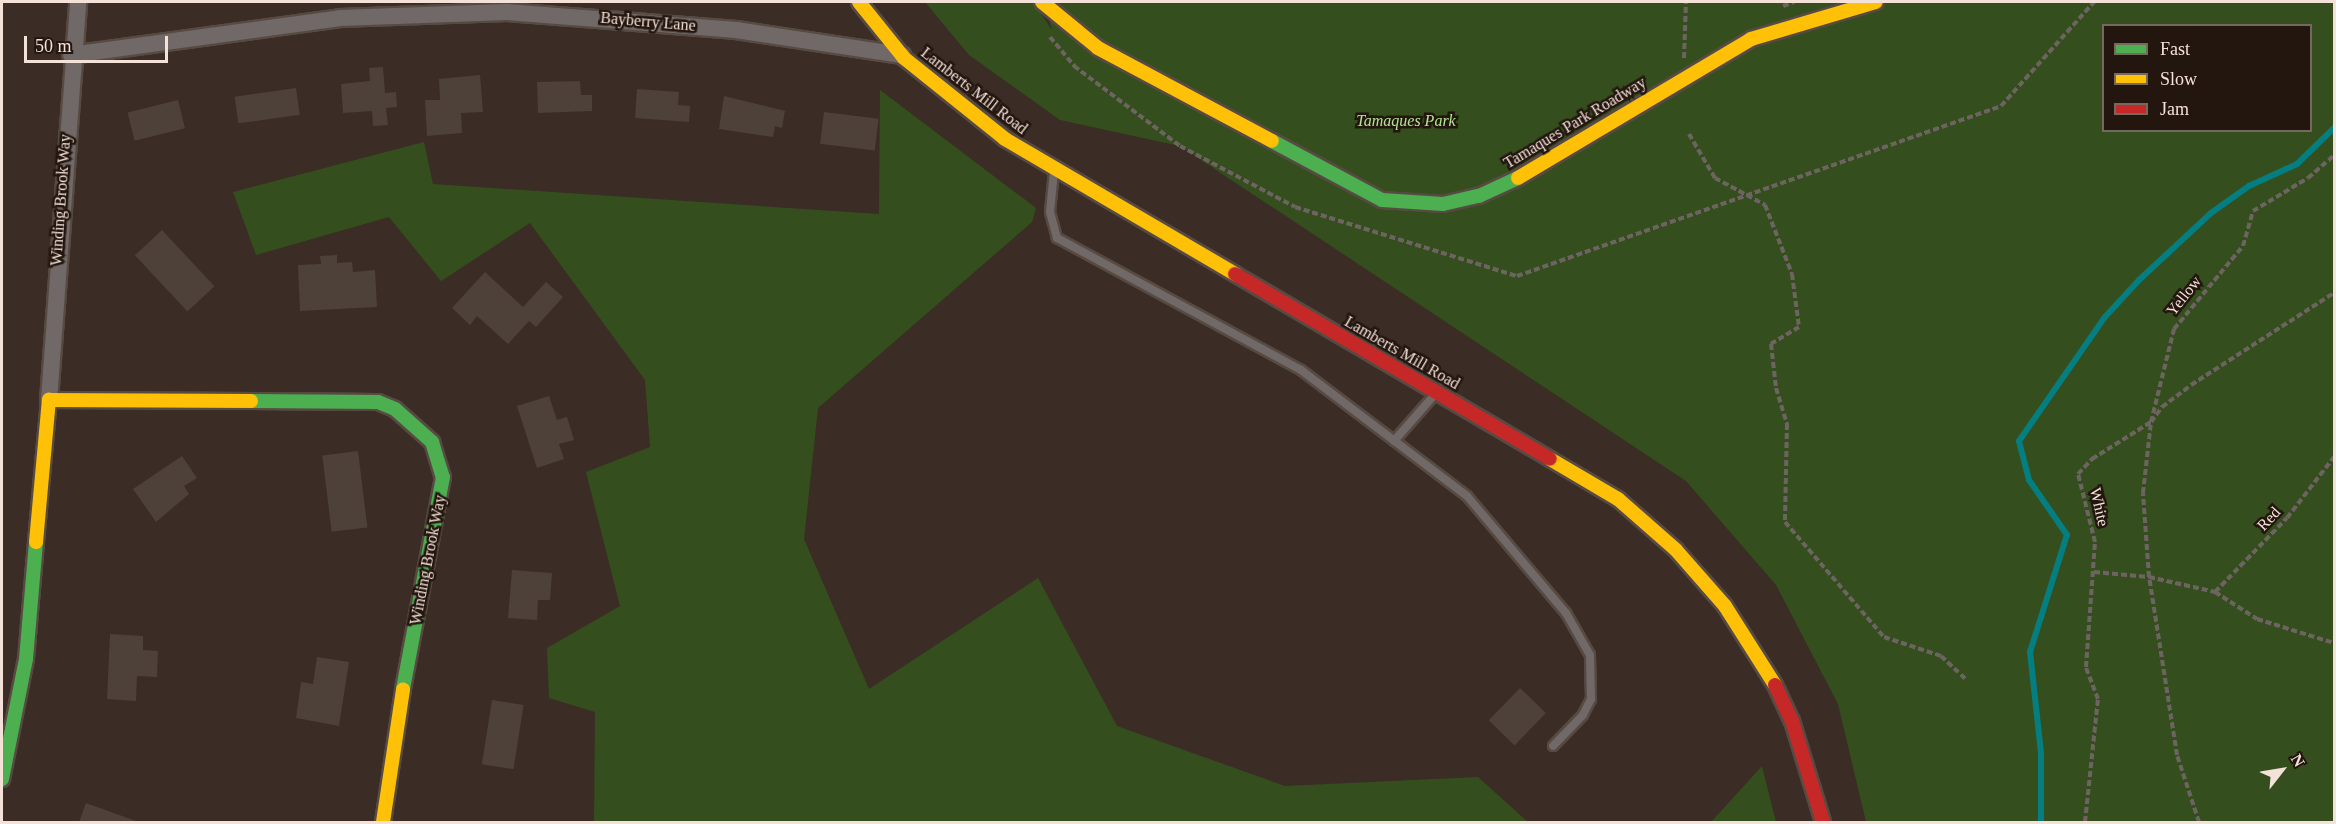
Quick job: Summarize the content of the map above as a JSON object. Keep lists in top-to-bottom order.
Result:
{
  "streets": {
    "street": [
      "Bayberry Lane",
      "Lamberts Mill Road",
      "Tamaques Park Roadway",
      "Winding Brook Way"
    ],
    "path": ["Yellow", "White", "Red"]
  },
  "crossings": [
    ["Bayberry Lane", "Lamberts Mill Road"],
    ["Bayberry Lane", "Winding Brook Way"],
    ["Yellow", "White"]
  ],
  "parks": ["Tamaques Park"],
  "legend": ["Fast", "Slow", "Jam"],
  "scale_bar": "50 m",
  "north": "top right"
}
